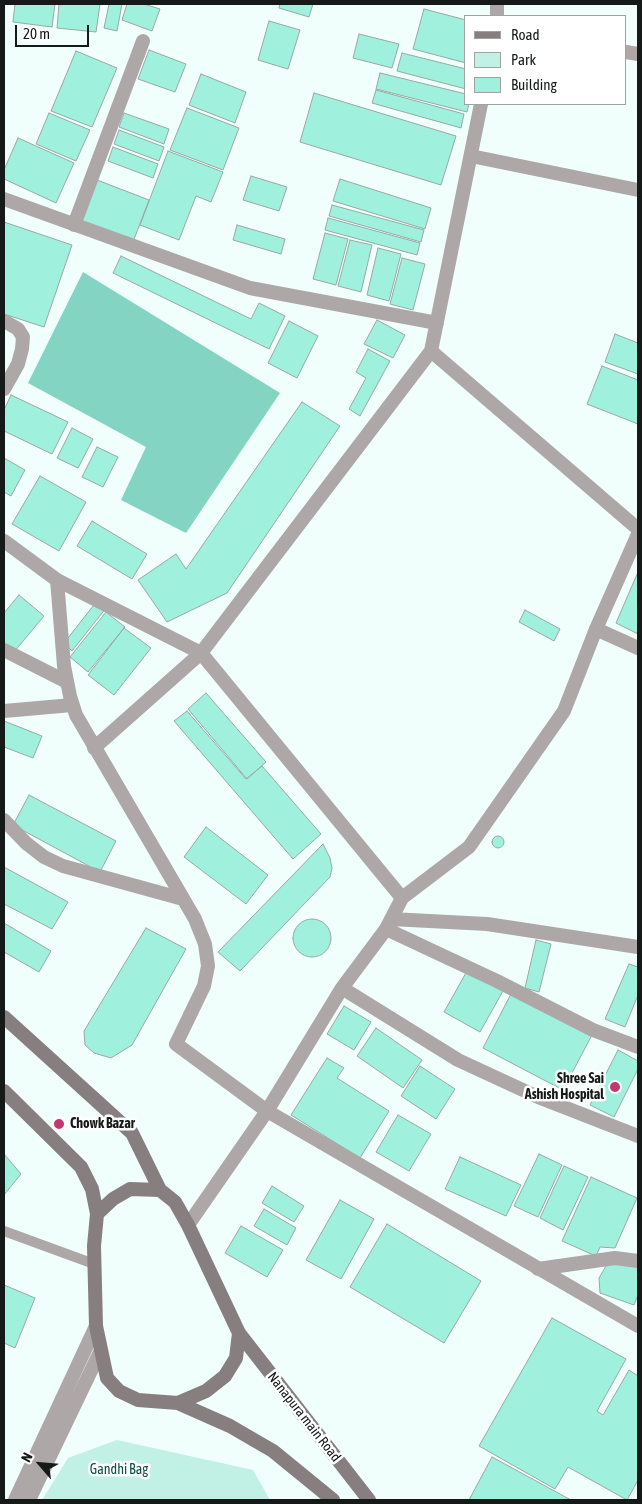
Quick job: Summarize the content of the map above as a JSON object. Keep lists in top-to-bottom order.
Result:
{
  "streets": {
    "main road": ["Nanapura main Road"]
  },
  "parks": ["Gandhi Bag"],
  "places": ["Shree Sai Ashish Hospital", "Chowk Bazar"],
  "legend": ["Road", "Park", "Building"],
  "scale_bar": "20 m",
  "north": "top left"
}
